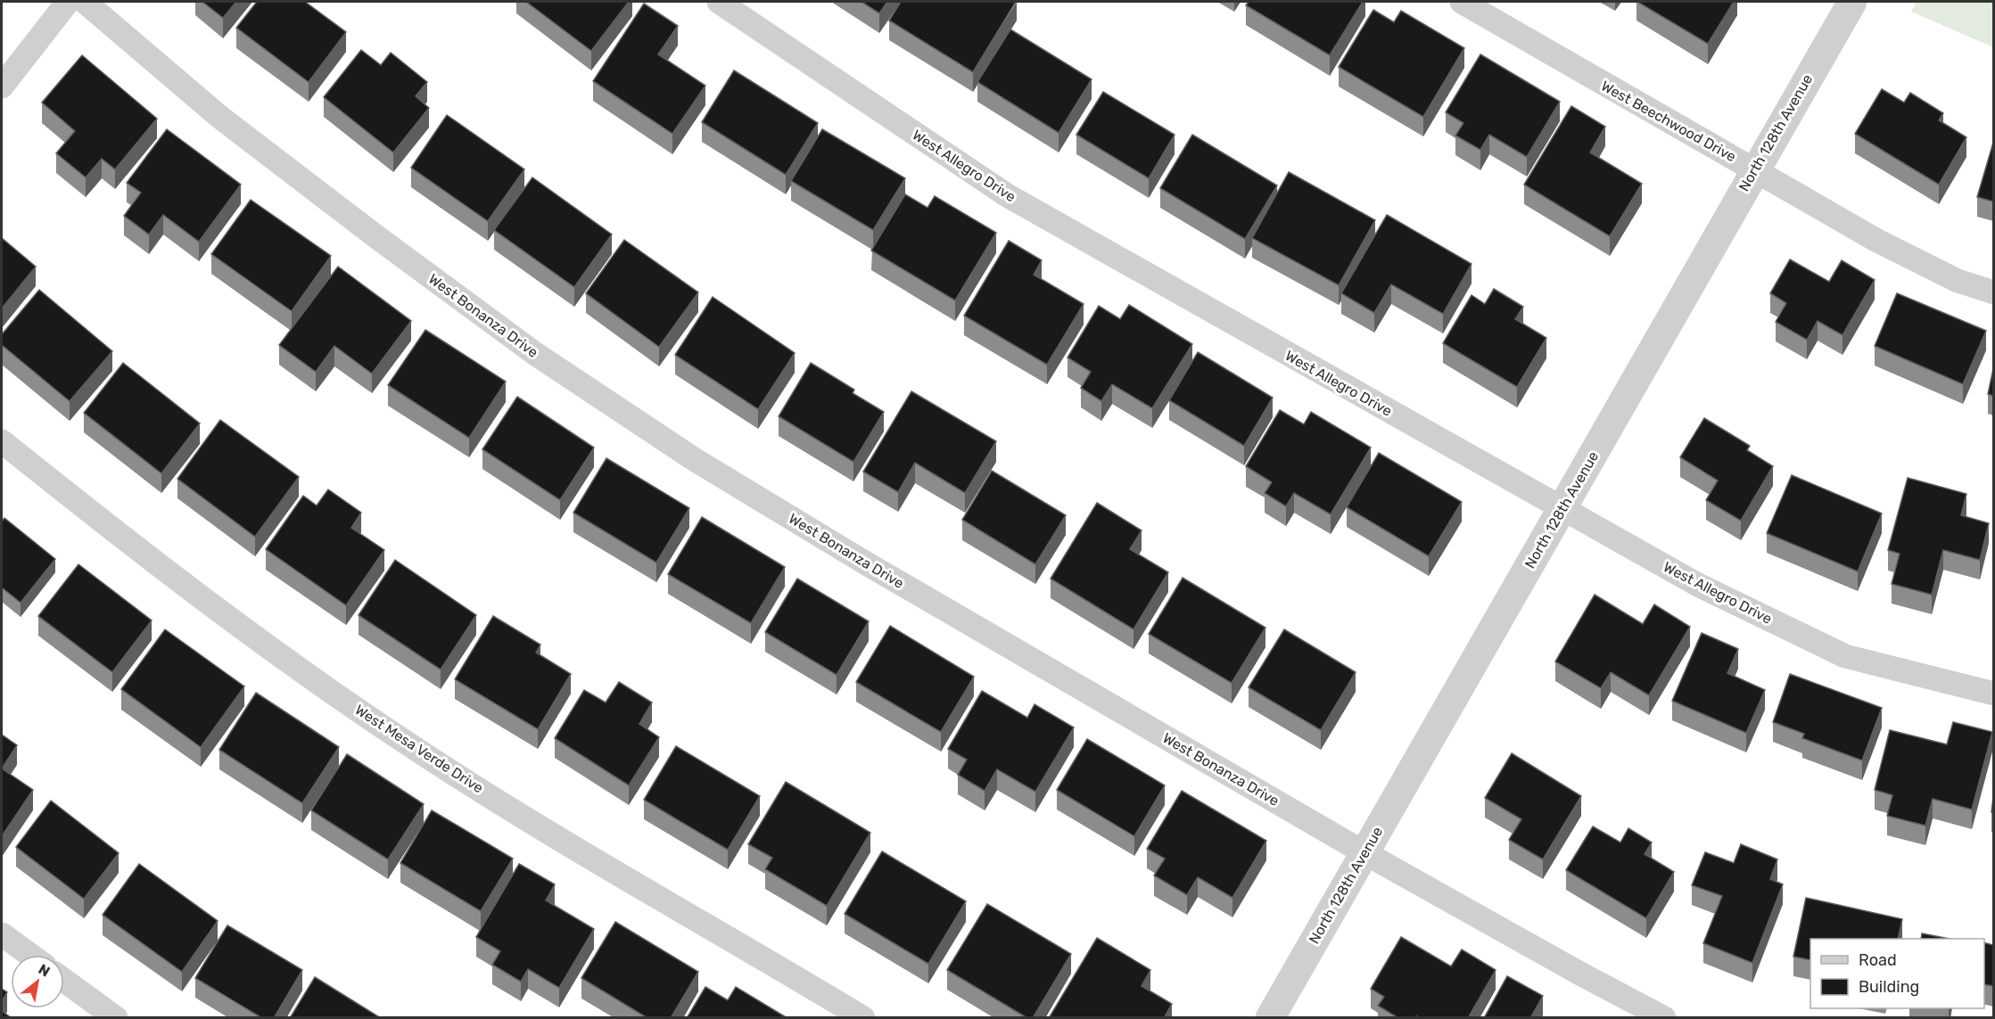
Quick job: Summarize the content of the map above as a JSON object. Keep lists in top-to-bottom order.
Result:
{
  "streets": {
    "street": [
      "West Beechwood Drive",
      "North 128th Avenue",
      "West Allegro Drive",
      "West Bonanza Drive",
      "West Mesa Verde Drive"
    ]
  },
  "crossings": [
    ["West Beechwood Drive", "North 128th Avenue"],
    ["North 128th Avenue", "West Allegro Drive"],
    ["North 128th Avenue", "West Bonanza Drive"]
  ],
  "legend": ["Road", "Building"],
  "north": "top right"
}
